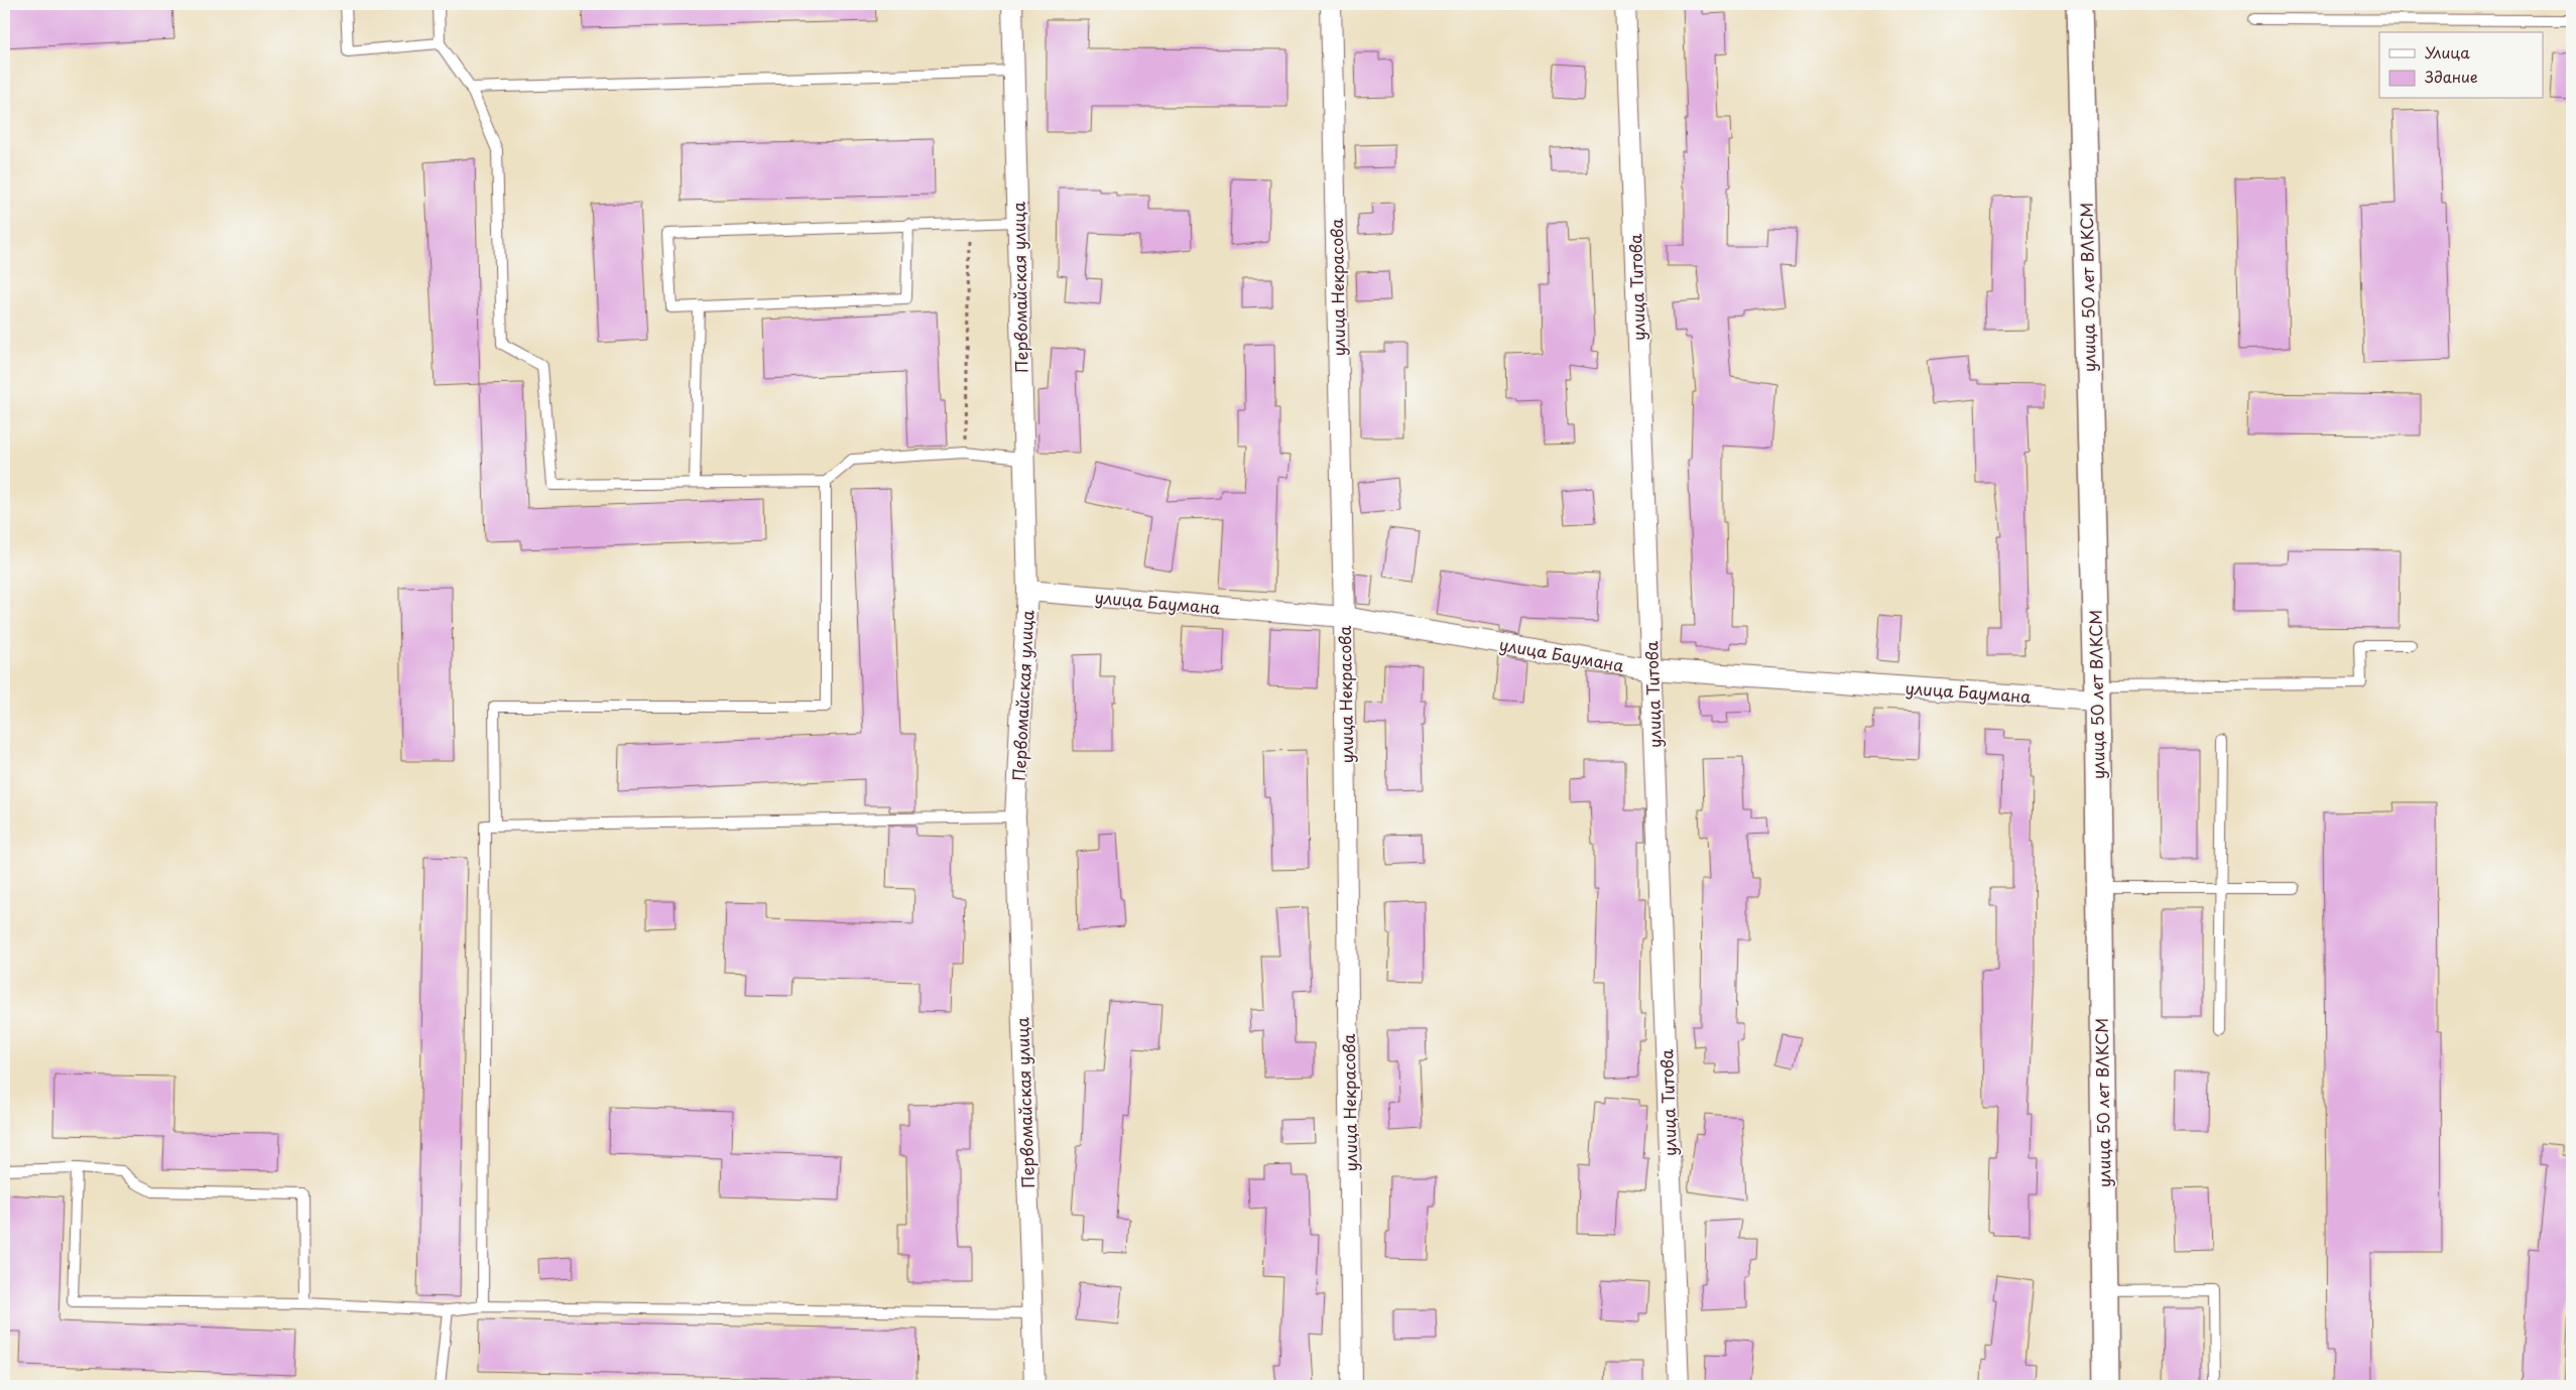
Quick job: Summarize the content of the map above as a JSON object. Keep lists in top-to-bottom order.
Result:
{
  "streets": {
    "street": [
      "Первомайская улица",
      "улица Некрасова",
      "улица Титова",
      "улица 50 лет ВЛКСМ",
      "улица Баумана"
    ]
  },
  "crossings": [
    ["Первомайская улица", "улица Баумана"],
    ["улица Некрасова", "улица Баумана"],
    ["улица Титова", "улица Баумана"],
    ["улица 50 лет ВЛКСМ", "улица Баумана"]
  ],
  "legend": ["Улица", "Здание"]
}
